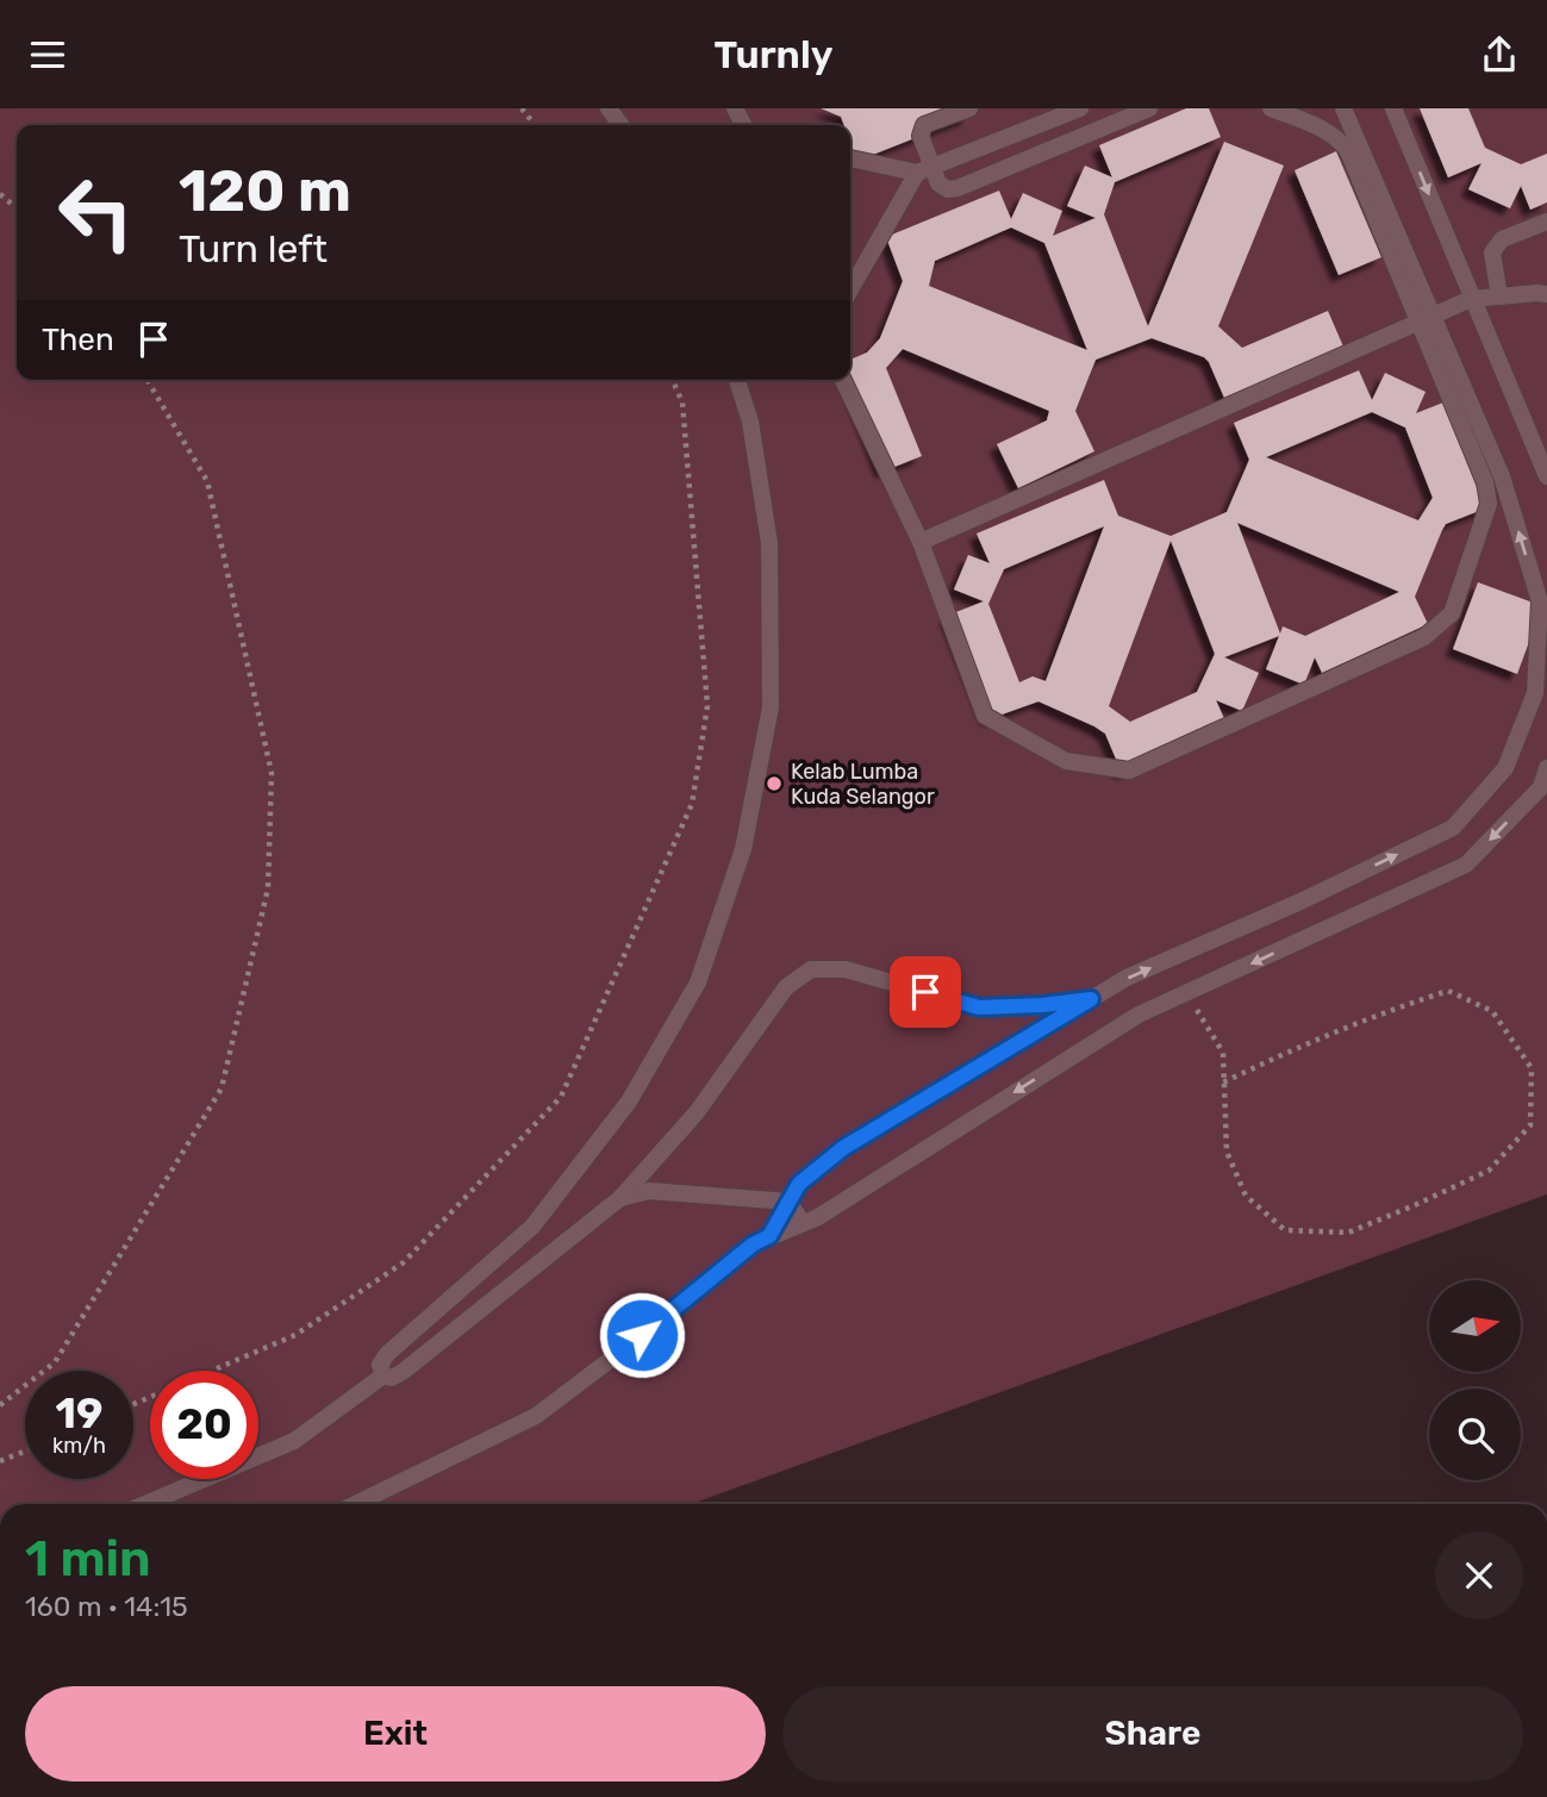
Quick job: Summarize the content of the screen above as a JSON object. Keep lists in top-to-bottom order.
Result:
{
  "places": ["Kelab Lumba Kuda Selangor"],
  "north": "right",
  "page": {
    "header": "Turnly",
    "turn": ["120 m", "Turn left"],
    "then": "Then",
    "speed": "19 km/h",
    "limit": "20",
    "heading": ["1 min", "160 m · 14:15"],
    "buttons": ["Exit", "Share"]
  }
}
